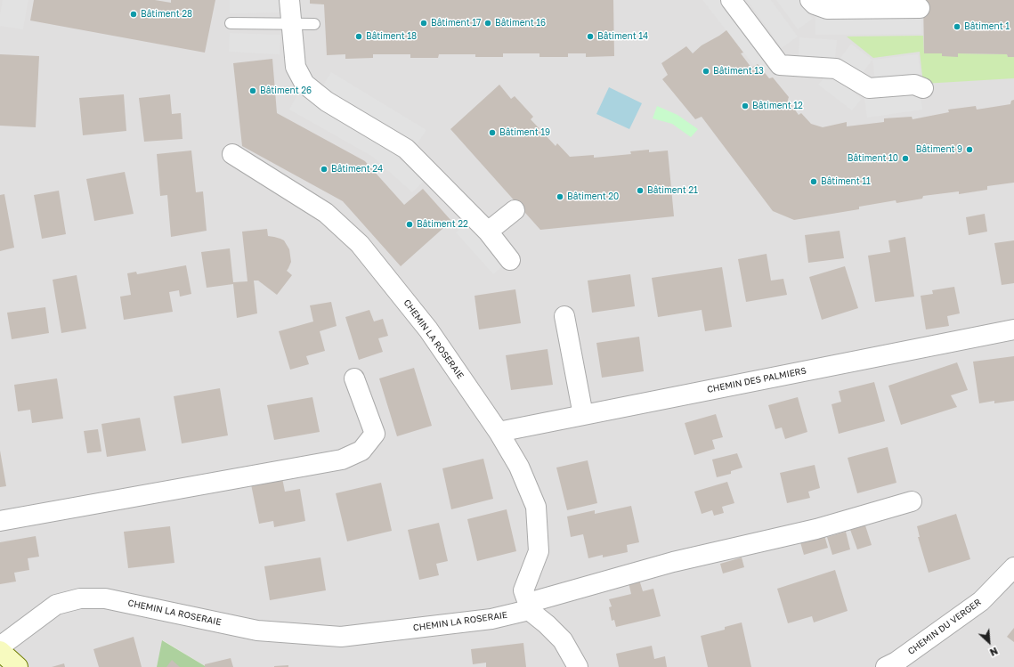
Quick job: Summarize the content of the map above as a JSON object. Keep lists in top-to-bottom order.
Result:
{
  "streets": {
    "street": ["CHEMIN LA ROSERAIE", "CHEMIN DES PALMIERS", "CHEMIN DU VERGER"]
  },
  "crossings": [
    ["CHEMIN LA ROSERAIE", "CHEMIN DES PALMIERS"]
  ],
  "places": [
    "Bâtiment 28",
    "Bâtiment 17",
    "Bâtiment 16",
    "Bâtiment 1",
    "Bâtiment 18",
    "Bâtiment 14",
    "Bâtiment 13",
    "Bâtiment 26",
    "Bâtiment 12",
    "Bâtiment 19",
    "Bâtiment 9",
    "Bâtiment 10",
    "Bâtiment 24",
    "Bâtiment 11",
    "Bâtiment 21",
    "Bâtiment 20",
    "Bâtiment 22"
  ],
  "north": "bottom right"
}
